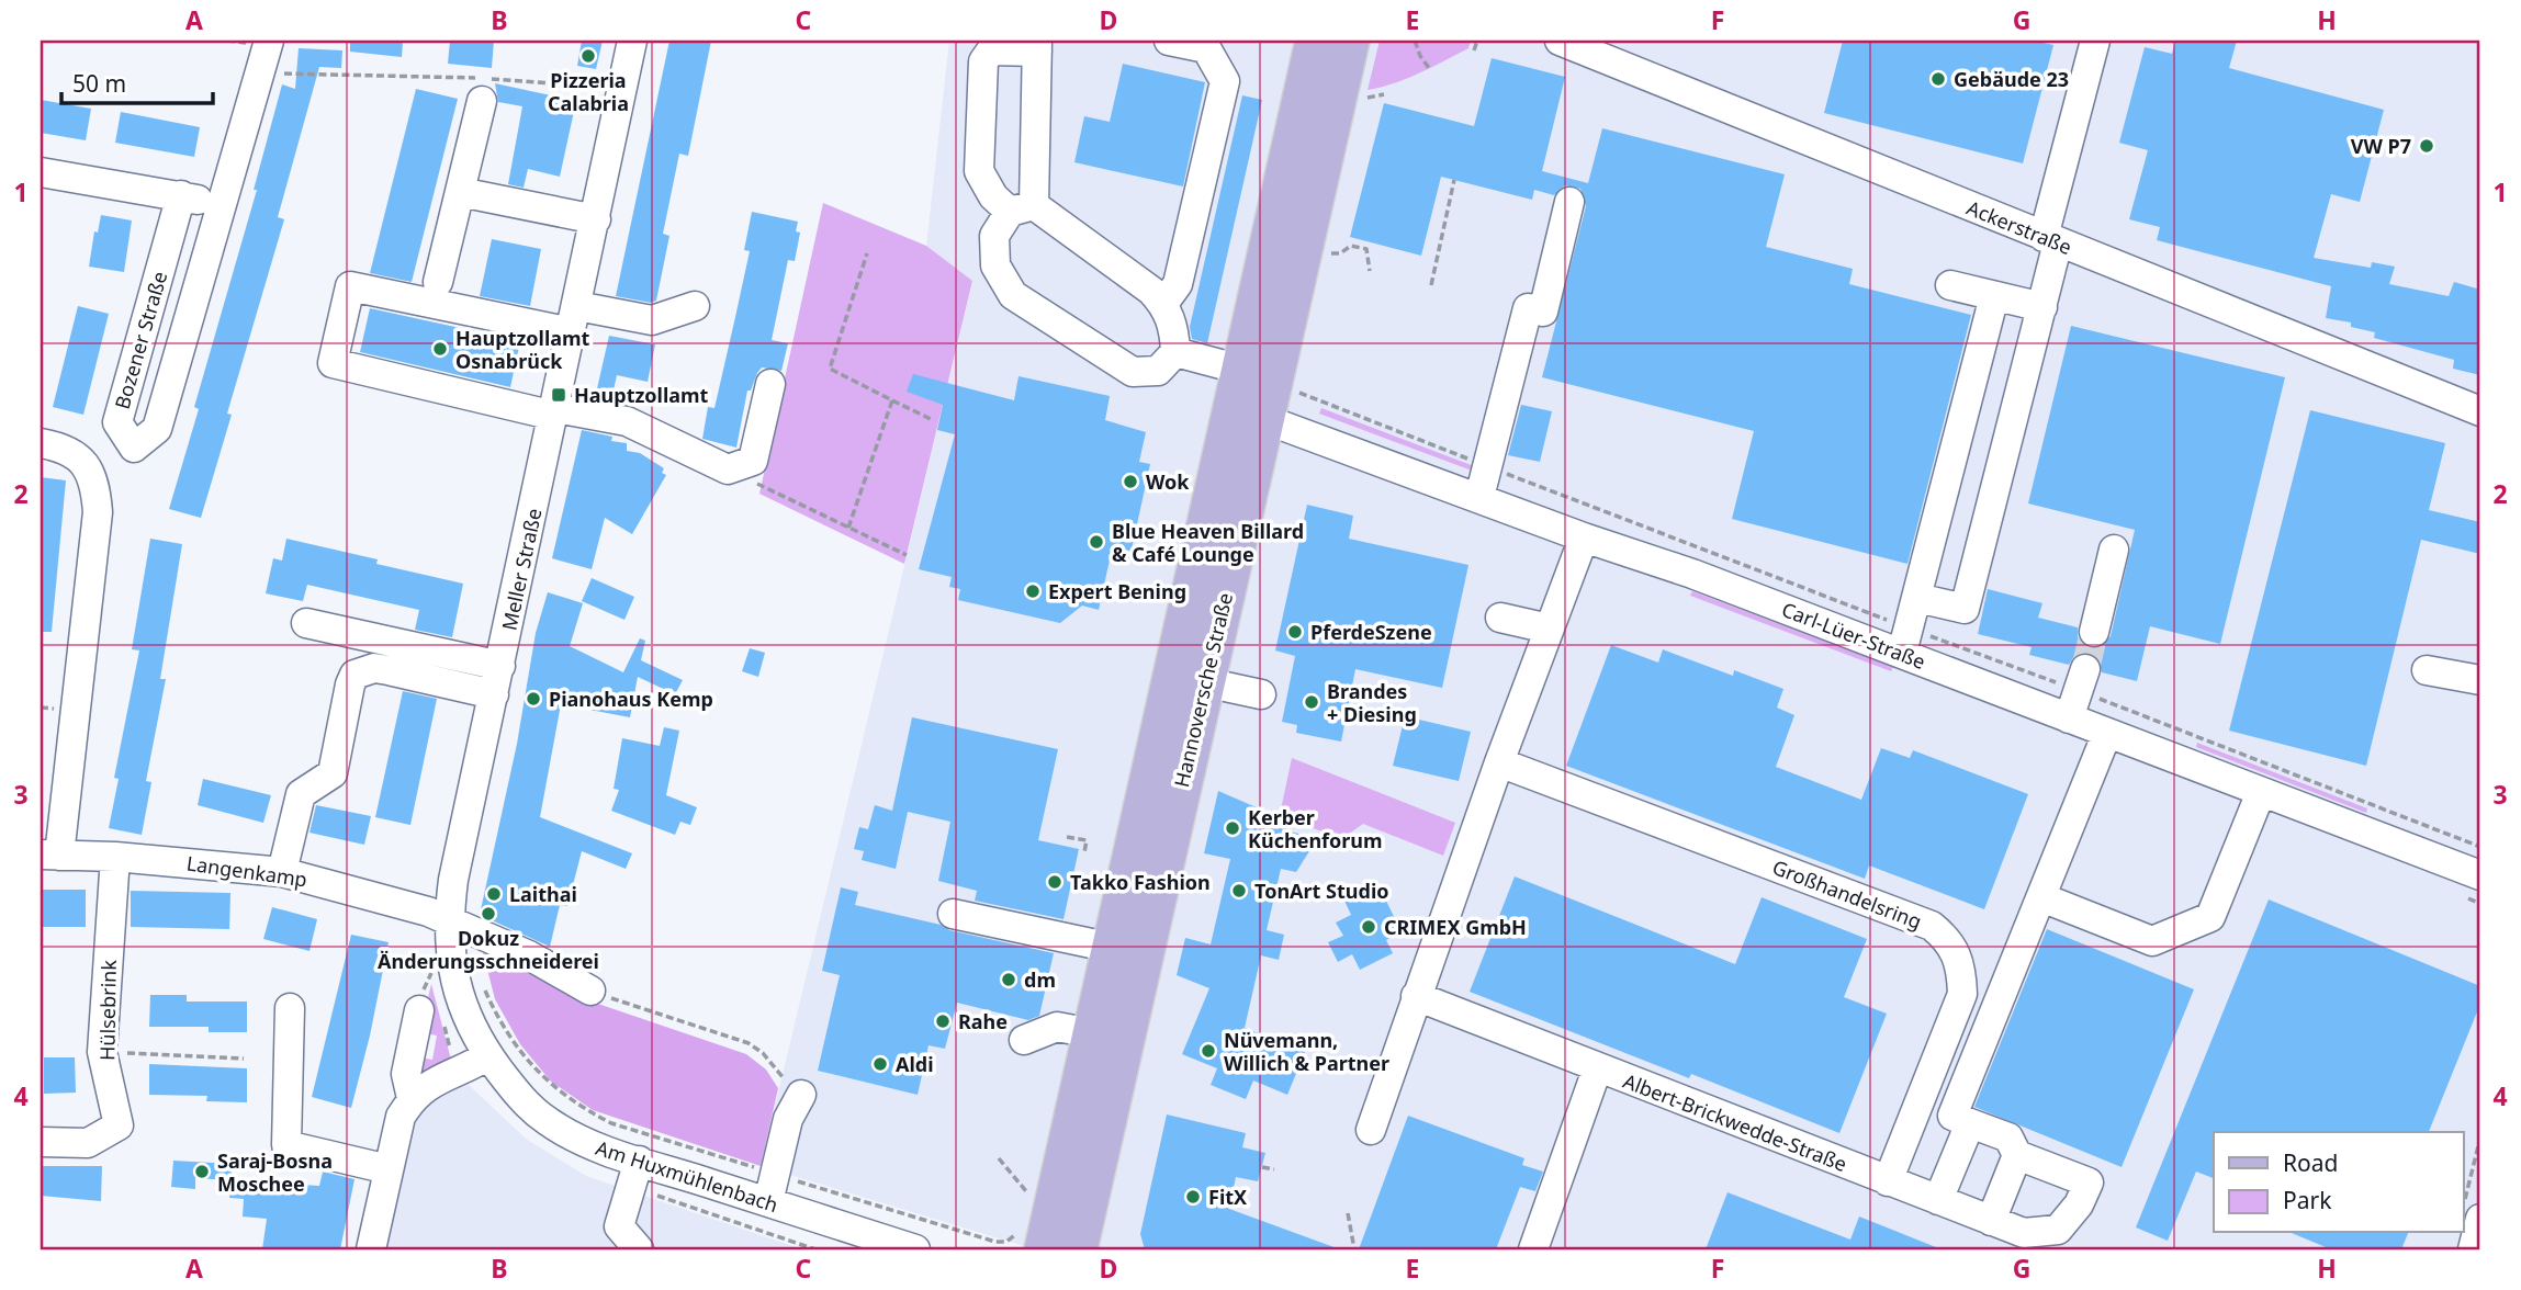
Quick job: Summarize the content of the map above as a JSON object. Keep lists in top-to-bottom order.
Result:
{
  "streets": {
    "main road": ["Hannoversche Straße"],
    "street": [
      "Ackerstraße",
      "Bozener Straße",
      "Meller Straße",
      "Carl-Lüer-Straße",
      "Langenkamp",
      "Großhandelsring",
      "Hülsebrink",
      "Albert-Brickwedde-Straße",
      "Am Huxmühlenbach"
    ]
  },
  "crossings": [
    ["Meller Straße", "Langenkamp"],
    ["Meller Straße", "Am Huxmühlenbach"],
    ["Carl-Lüer-Straße", "Hannoversche Straße"],
    ["Langenkamp", "Hülsebrink"],
    ["Langenkamp", "Am Huxmühlenbach"],
    ["Großhandelsring", "Albert-Brickwedde-Straße"]
  ],
  "places": {
    "other": [
      "Pizzeria Calabria",
      "Gebäude 23",
      "VW P7",
      "Hauptzollamt Osnabrück",
      "Wok",
      "Blue Heaven Billard & Café Lounge",
      "Expert Bening",
      "PferdeSzene",
      "Pianohaus Kemp",
      "Brandes + Diesing",
      "Kerber Küchenforum",
      "Takko Fashion",
      "TonArt Studio",
      "Laithai",
      "Dokuz Änderungsschneiderei",
      "CRIMEX GmbH",
      "dm",
      "Rahe",
      "Nüvemann, Willich & Partner",
      "Aldi",
      "Saraj-Bosna Moschee",
      "FitX"
    ],
    "transit": ["Hauptzollamt"]
  },
  "legend": ["Road", "Park"],
  "scale_bar": "50 m",
  "grid": {
    "columns": [
      "A",
      "B",
      "C",
      "D",
      "E",
      "F",
      "G",
      "H"
    ],
    "rows": [
      "1",
      "2",
      "3",
      "4"
    ]
  }
}
